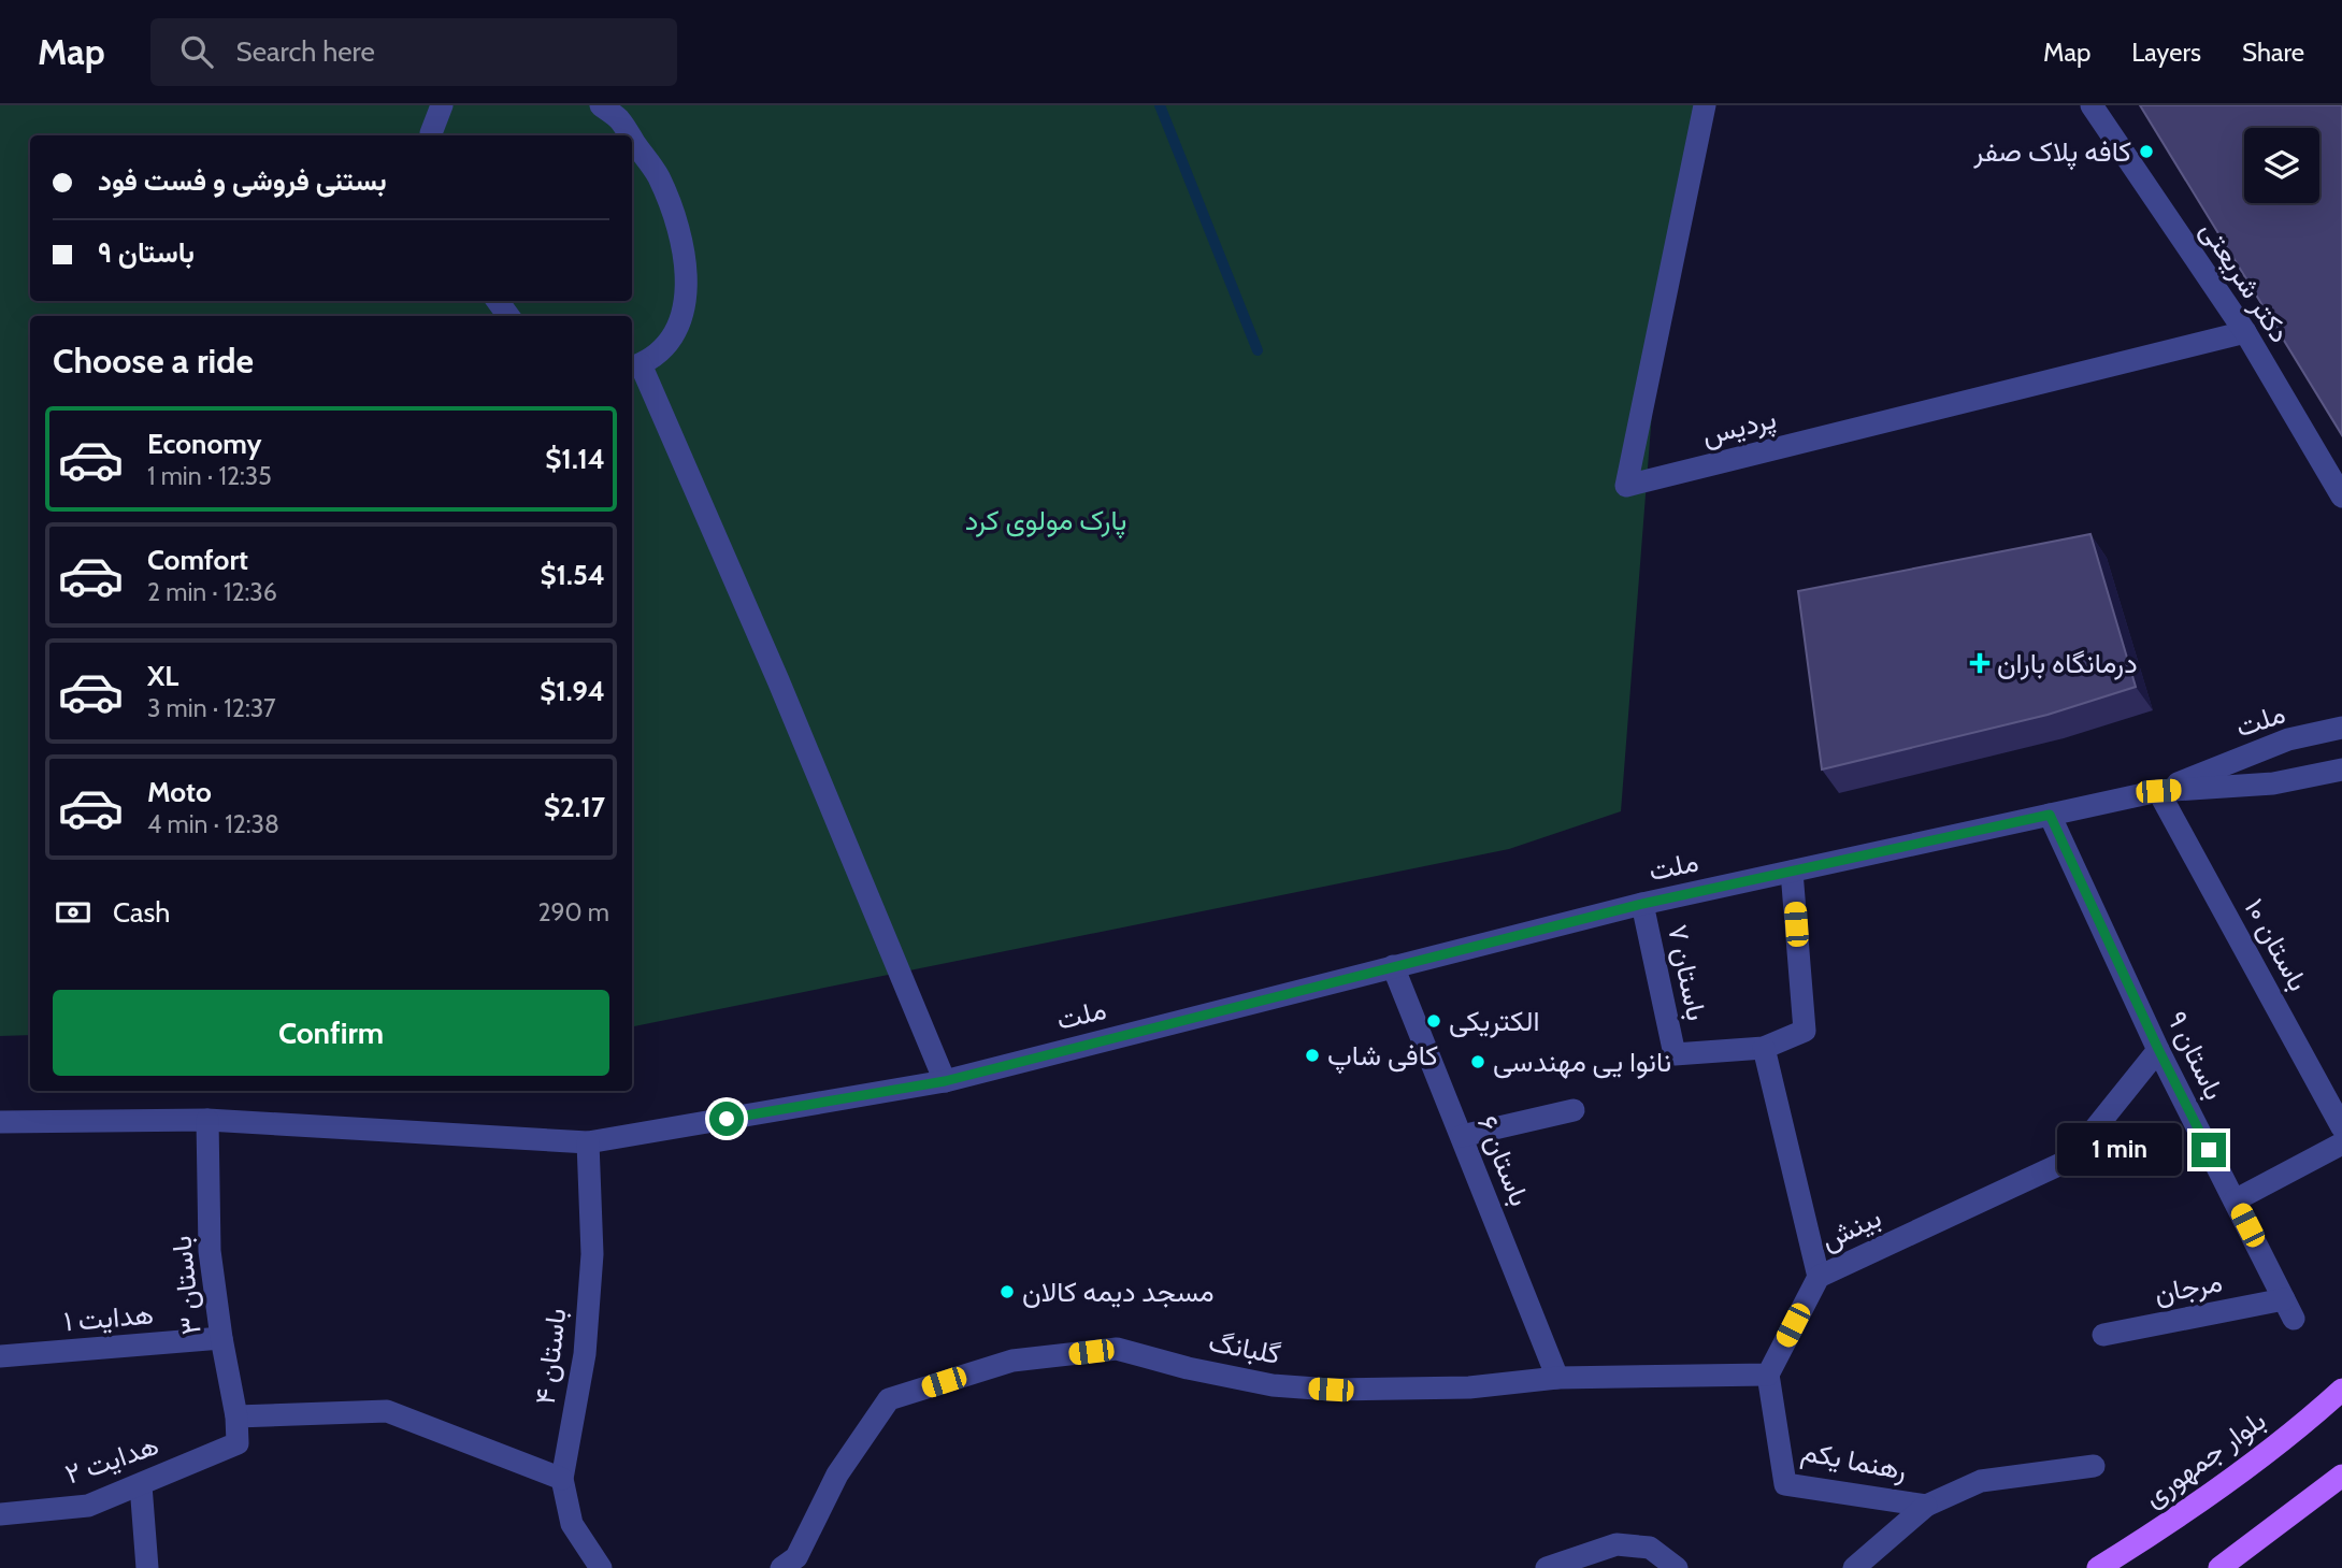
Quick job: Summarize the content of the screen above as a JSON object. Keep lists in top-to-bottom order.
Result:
{
  "streets": {
    "main road": ["بلوار جمهوری"],
    "street": [
      "دکتر شریعتی",
      "پردیس",
      "ملت",
      "باستان ۱۰",
      "باستان ۷",
      "باستان ۹",
      "باستان ۶",
      "بینش",
      "باستان ۳",
      "مرجان",
      "هدایت ۱",
      "گلبانگ",
      "باستان ۴",
      "هدایت ۲",
      "رهنما یکم"
    ]
  },
  "crossings": [
    ["دکتر شریعتی", "پردیس"],
    ["ملت", "باستان ۱۰"],
    ["ملت", "باستان ۷"],
    ["ملت", "باستان ۹"],
    ["ملت", "باستان ۶"],
    ["ملت", "باستان ۳"],
    ["ملت", "باستان ۴"],
    ["باستان ۹", "بینش"],
    ["باستان ۹", "مرجان"],
    ["باستان ۶", "گلبانگ"],
    ["بینش", "رهنما یکم"],
    ["باستان ۳", "هدایت ۱"],
    ["باستان ۳", "هدایت ۲"]
  ],
  "parks": ["پارک مولوی کرد"],
  "places": {
    "other": [
      "کافه پلاک صفر",
      "الکتریکی",
      "کافی شاپ",
      "نانوا یی مهندسی",
      "مسجد دیمه کالان"
    ],
    "health": ["درمانگاه باران"]
  },
  "page": {
    "header": "Map",
    "search": "Search here",
    "nav": ["Map", "Layers", "Share"],
    "banner": ["بستنی فروشی و فست فود", "باستان ۹"],
    "heading": "Choose a ride",
    "list": [
      {
        "name": "Economy",
        "note": "1 min · 12:35",
        "value": "$1.14"
      },
      {
        "name": "Comfort",
        "note": "2 min · 12:36",
        "value": "$1.54"
      },
      {
        "name": "XL",
        "note": "3 min · 12:37",
        "value": "$1.94"
      },
      {
        "name": "Moto",
        "note": "4 min · 12:38",
        "value": "$2.17"
      }
    ],
    "pay": ["Cash", "290 m"],
    "buttons": "Confirm",
    "bubble": "1 min"
  }
}
